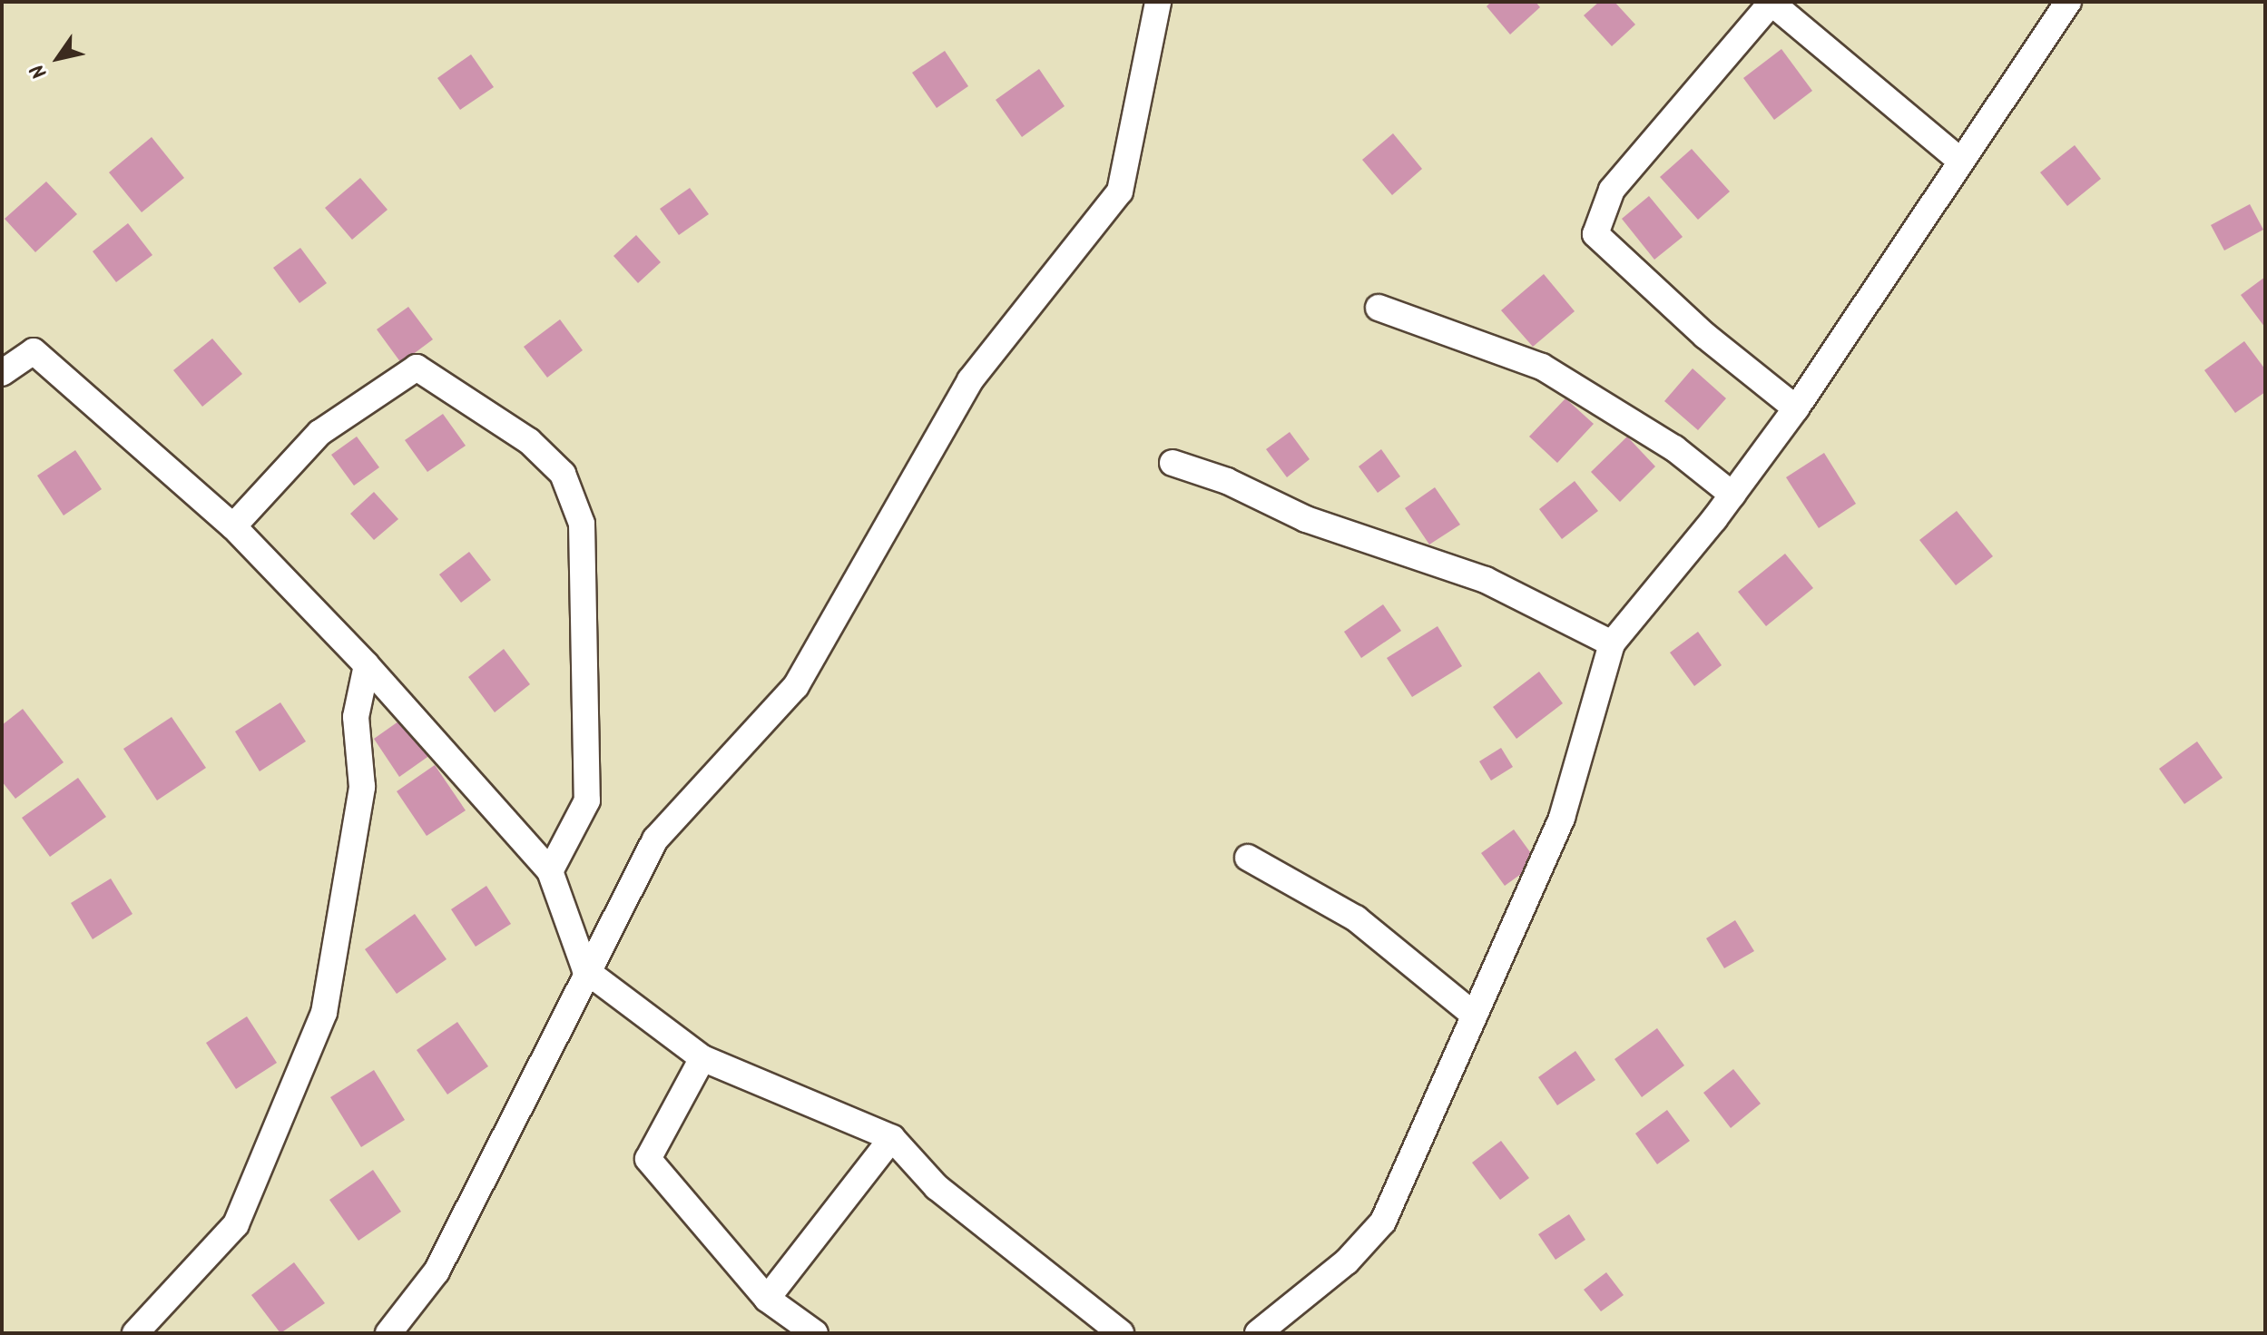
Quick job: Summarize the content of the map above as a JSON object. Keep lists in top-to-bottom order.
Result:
{
  "north": "bottom left"
}
